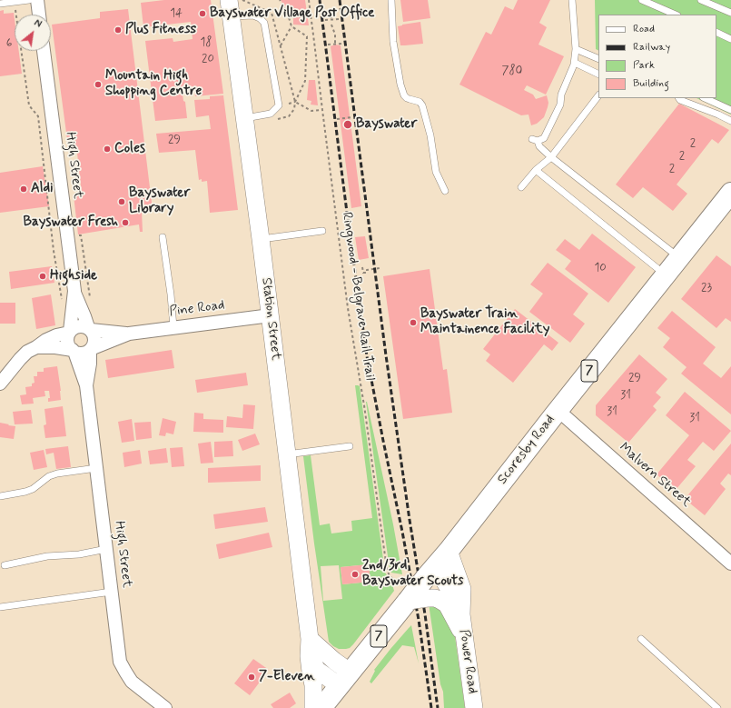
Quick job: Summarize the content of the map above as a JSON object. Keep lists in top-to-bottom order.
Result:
{
  "streets": {
    "main road": [
      "Station Street",
      "7",
      "Scoresby Road",
      "Power Road"
    ],
    "street": ["High Street", "Pine Road", "Malvern Street"],
    "path": ["Ringwood - Belgrave Rail Trail"]
  },
  "crossings": [
    ["High Street", "Pine Road"],
    ["Ringwood - Belgrave Rail Trail", "Scoresby Road"],
    ["Pine Road", "Station Street"],
    ["Scoresby Road", "Malvern Street"],
    ["Scoresby Road", "Power Road"]
  ],
  "places": [
    "Bayswater Village Post Office",
    "Plus Fitness",
    "Mountain High Shopping Centre",
    "Bayswater",
    "Coles",
    "Aldi",
    "Bayswater Library",
    "Bayswater Fresh",
    "Highside",
    "Bayswater Train Maintainence Facility",
    "2nd/3rd Bayswater Scouts",
    "7-Eleven"
  ],
  "house_numbers": [
    "14",
    "18",
    "6",
    "20",
    "780",
    "29",
    "2",
    "2",
    "2",
    "10",
    "23",
    "29",
    "31",
    "31",
    "31"
  ],
  "legend": [
    "Road",
    "Railway",
    "Park",
    "Building"
  ],
  "north": "top right"
}
